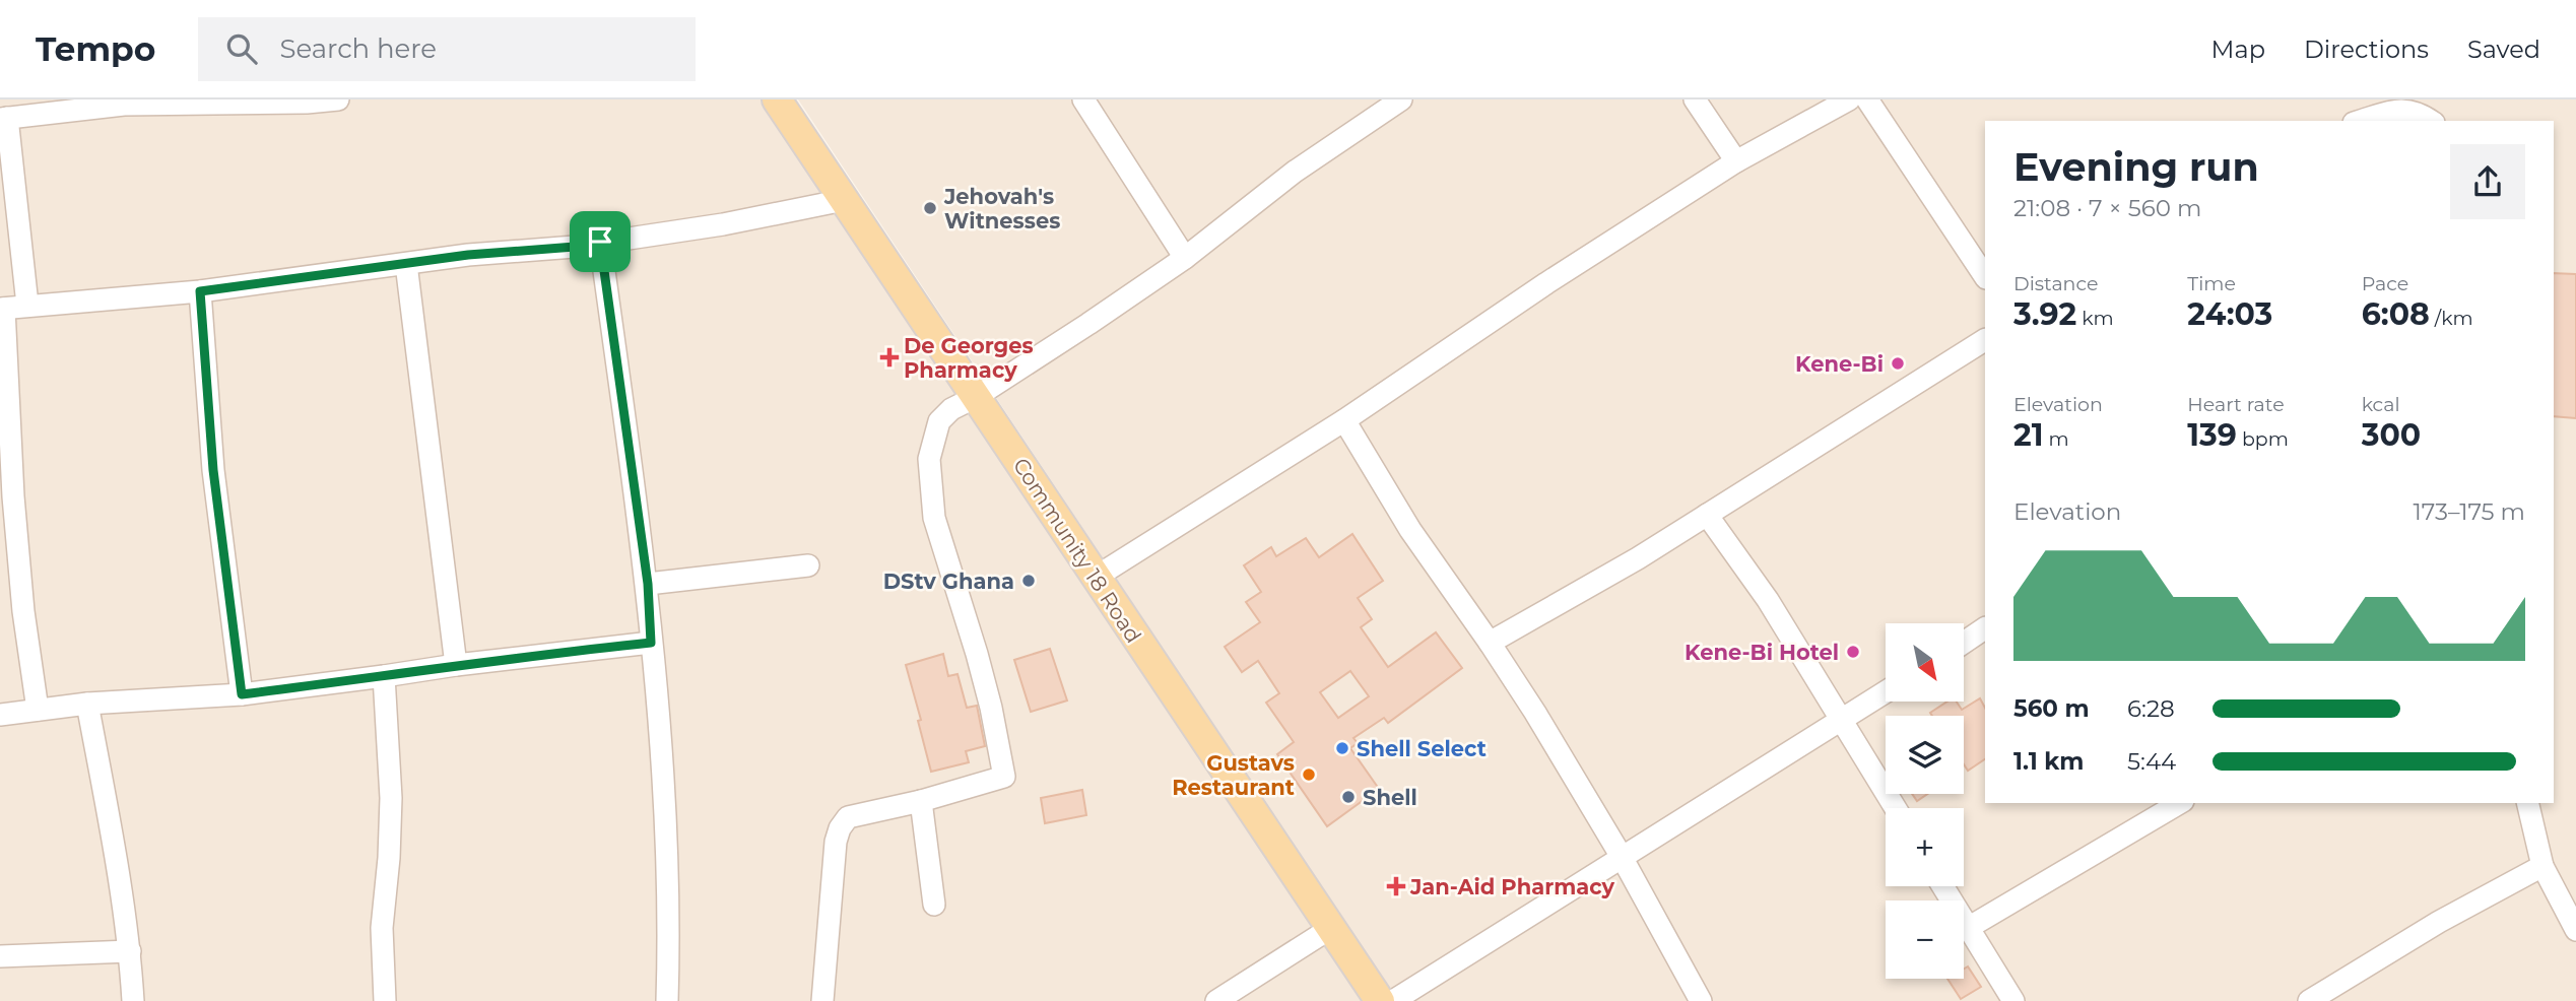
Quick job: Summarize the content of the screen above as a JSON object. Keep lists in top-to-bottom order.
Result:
{
  "streets": {
    "main road": ["Community 18 Road"]
  },
  "places": {
    "other": [
      "Jehovah's Witnesses",
      "Kene-Bi",
      "DStv Ghana",
      "Kene-Bi Hotel",
      "Shell Select",
      "Gustavs Restaurant",
      "Shell"
    ],
    "health": ["De Georges Pharmacy", "Jan-Aid Pharmacy"]
  },
  "north": "bottom right",
  "page": {
    "header": "Tempo",
    "search": "Search here",
    "nav": ["Map", "Directions", "Saved"],
    "heading": ["Evening run", "21:08 · 7 × 560 m"],
    "stats": [
      ["Distance", "3.92 km"],
      ["Time", "24:03"],
      ["Pace", "6:08 /km"],
      ["Elevation", "21 m"],
      ["Heart rate", "139 bpm"],
      ["kcal", "300"]
    ],
    "chart": ["Elevation", "173–175 m"],
    "map_buttons": ["+", "−"],
    "list": [
      {
        "name": "560 m",
        "note": "6:28"
      },
      {
        "name": "1.1 km",
        "note": "5:44"
      }
    ]
  }
}
